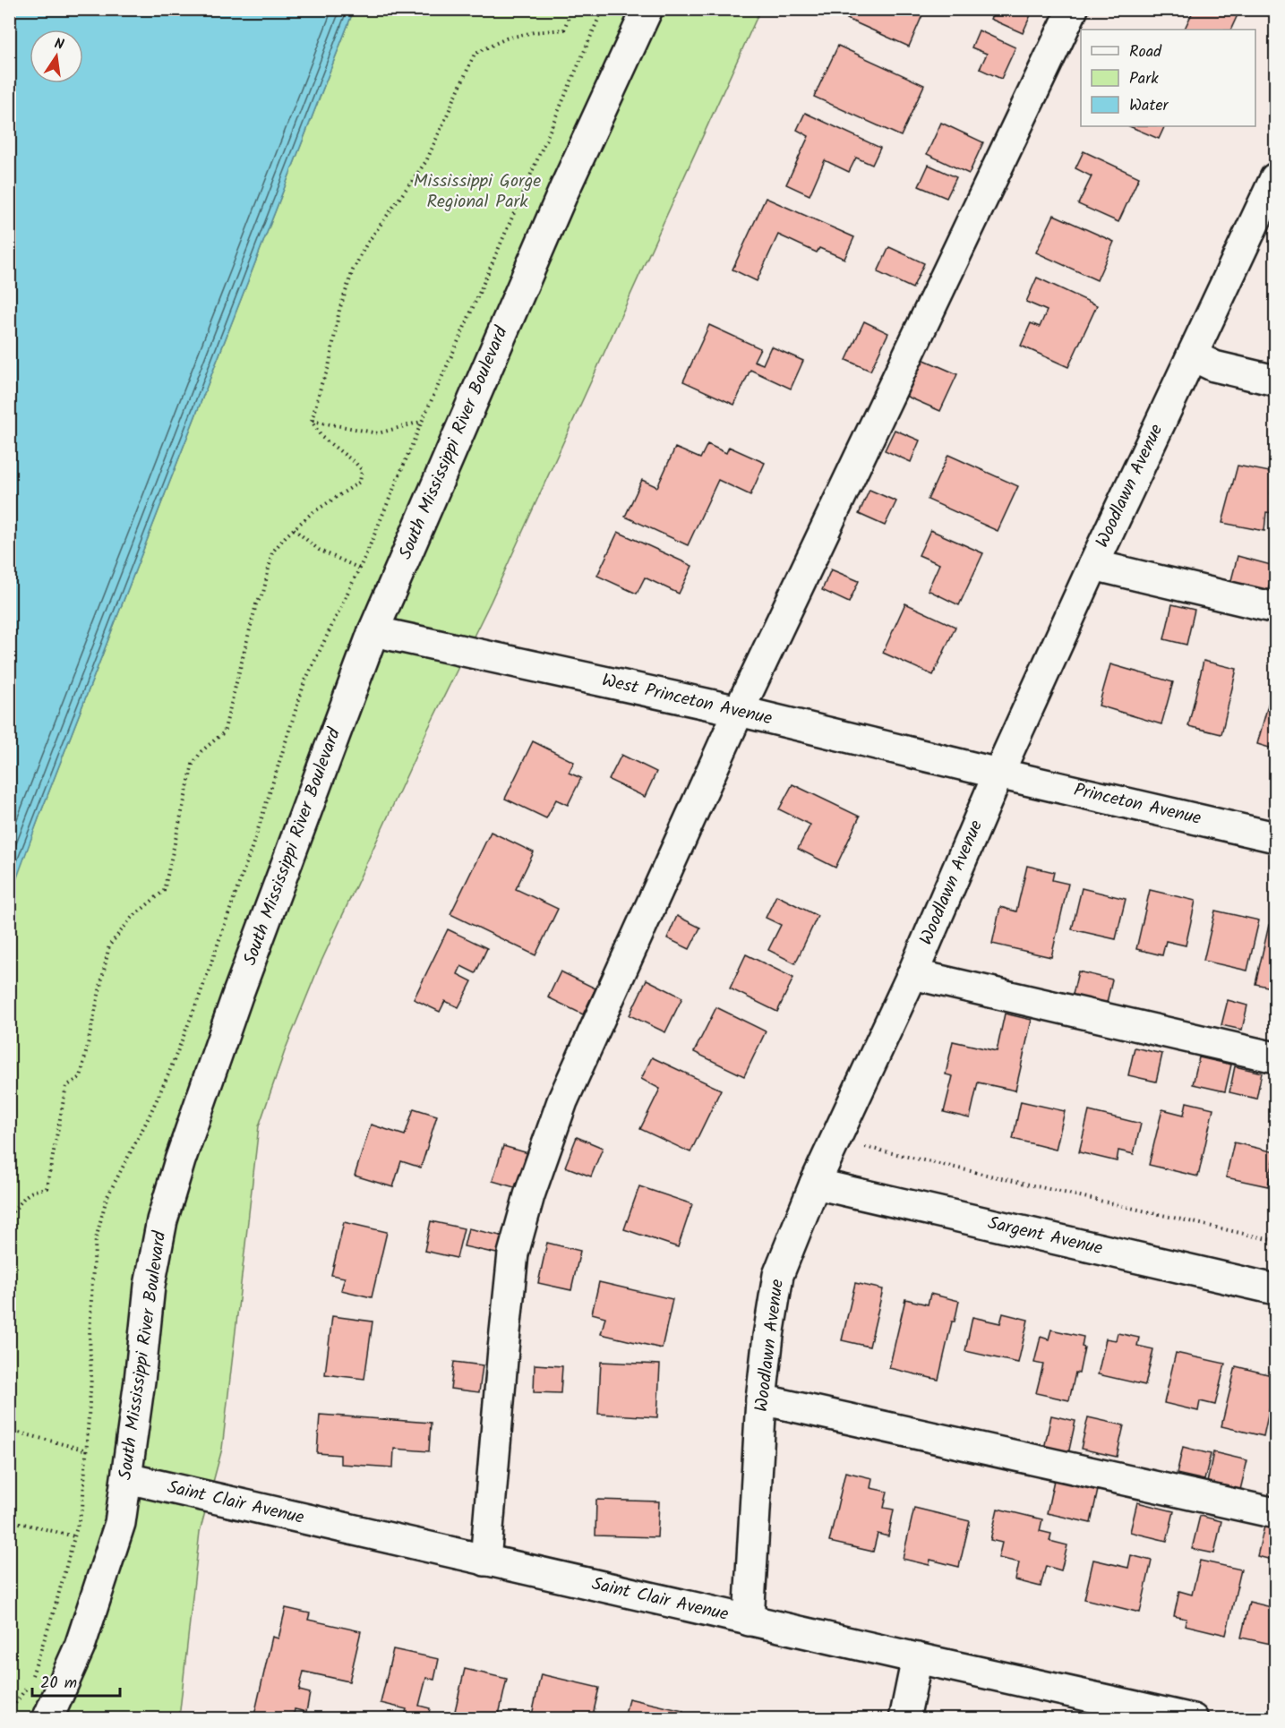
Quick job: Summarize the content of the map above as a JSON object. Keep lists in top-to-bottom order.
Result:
{
  "streets": {
    "street": [
      "South Mississippi River Boulevard",
      "Woodlawn Avenue",
      "West Princeton Avenue",
      "Princeton Avenue",
      "Sargent Avenue",
      "Saint Clair Avenue"
    ]
  },
  "crossings": [
    ["South Mississippi River Boulevard", "West Princeton Avenue"],
    ["South Mississippi River Boulevard", "Saint Clair Avenue"],
    ["Woodlawn Avenue", "West Princeton Avenue"],
    ["Woodlawn Avenue", "Princeton Avenue"],
    ["Woodlawn Avenue", "Sargent Avenue"],
    ["Woodlawn Avenue", "Saint Clair Avenue"],
    ["West Princeton Avenue", "Princeton Avenue"]
  ],
  "parks": ["Mississippi Gorge Regional Park"],
  "legend": ["Road", "Park", "Water"],
  "scale_bar": "20 m",
  "north": "top"
}
